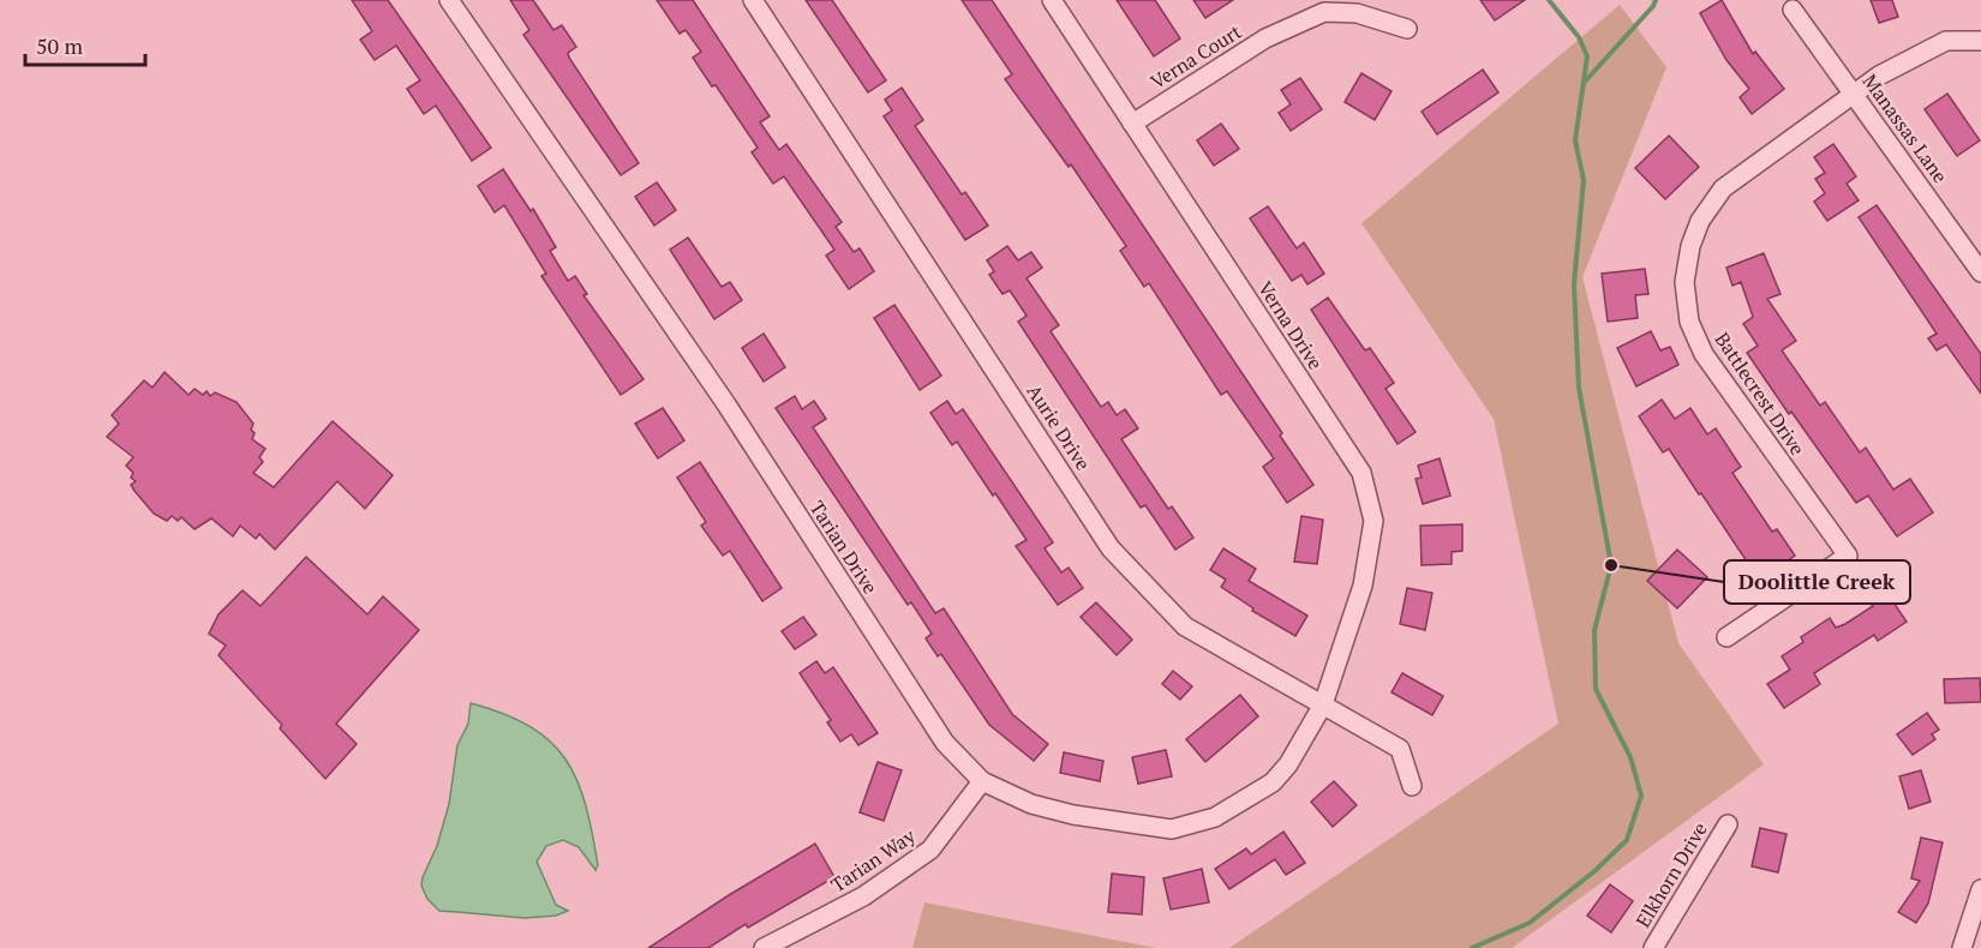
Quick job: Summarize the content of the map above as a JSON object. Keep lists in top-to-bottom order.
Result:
{
  "streets": {
    "street": [
      "Verna Court",
      "Manassas Lane",
      "Verna Drive",
      "Battlecrest Drive",
      "Aurie Drive",
      "Tarian Drive",
      "Tarian Way",
      "Elkhorn Drive"
    ]
  },
  "crossings": [
    ["Verna Court", "Verna Drive"],
    ["Manassas Lane", "Battlecrest Drive"],
    ["Verna Drive", "Aurie Drive"],
    ["Verna Drive", "Tarian Drive"],
    ["Aurie Drive", "Tarian Drive"],
    ["Tarian Drive", "Tarian Way"]
  ],
  "places": ["Doolittle Creek"],
  "scale_bar": "50 m"
}
